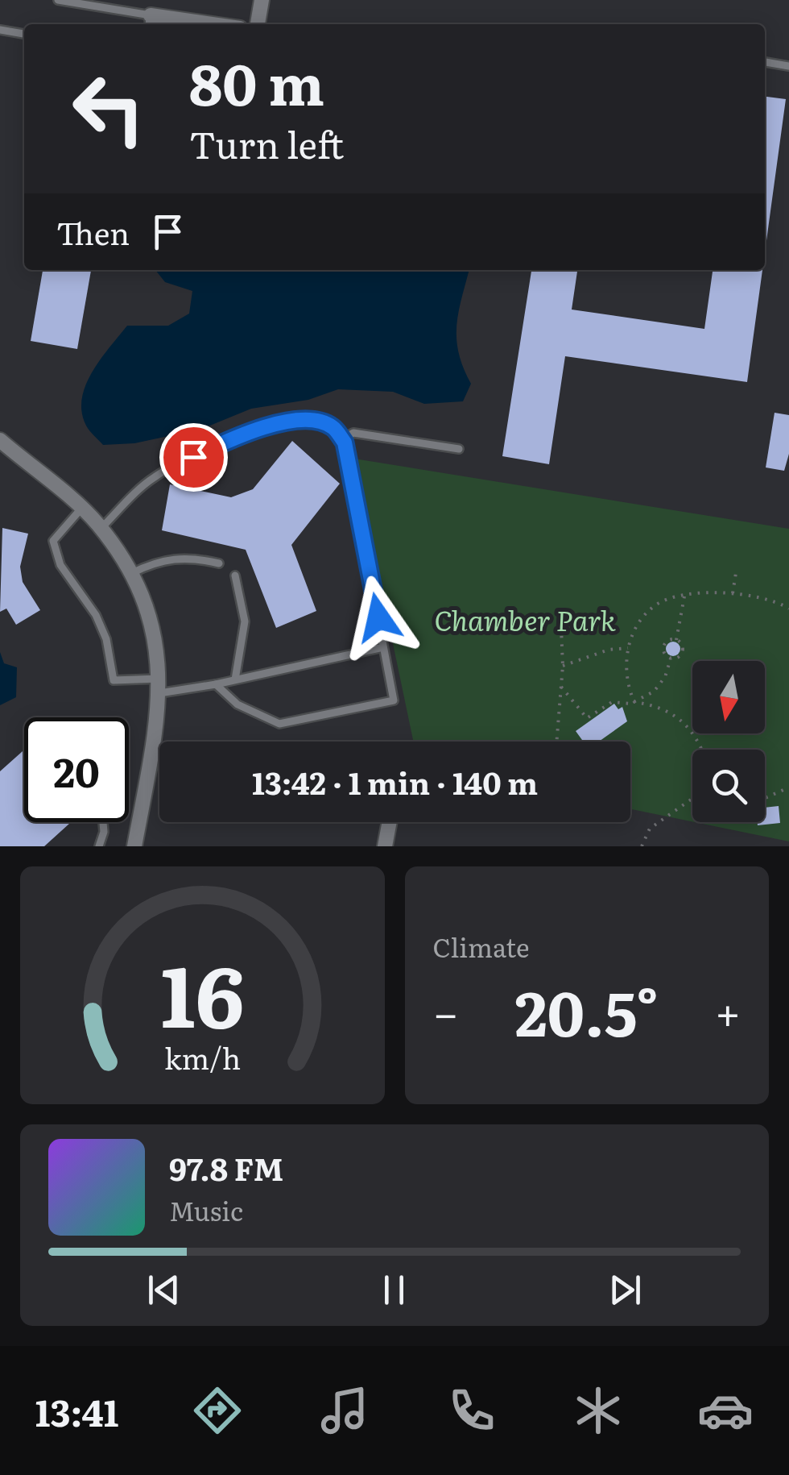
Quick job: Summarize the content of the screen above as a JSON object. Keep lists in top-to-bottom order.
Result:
{
  "parks": ["Chamber Park"],
  "north": "bottom",
  "page": {
    "turn": ["80 m", "Turn left"],
    "then": "Then",
    "limit": "20",
    "trip": "13:42 · 1 min · 140 m",
    "tile": "Climate",
    "heat": ["−", "20.5°", "+"],
    "song": ["97.8 FM", "Music"],
    "tabs": "13:41",
    "gauge": ["16", "km/h"]
  }
}
